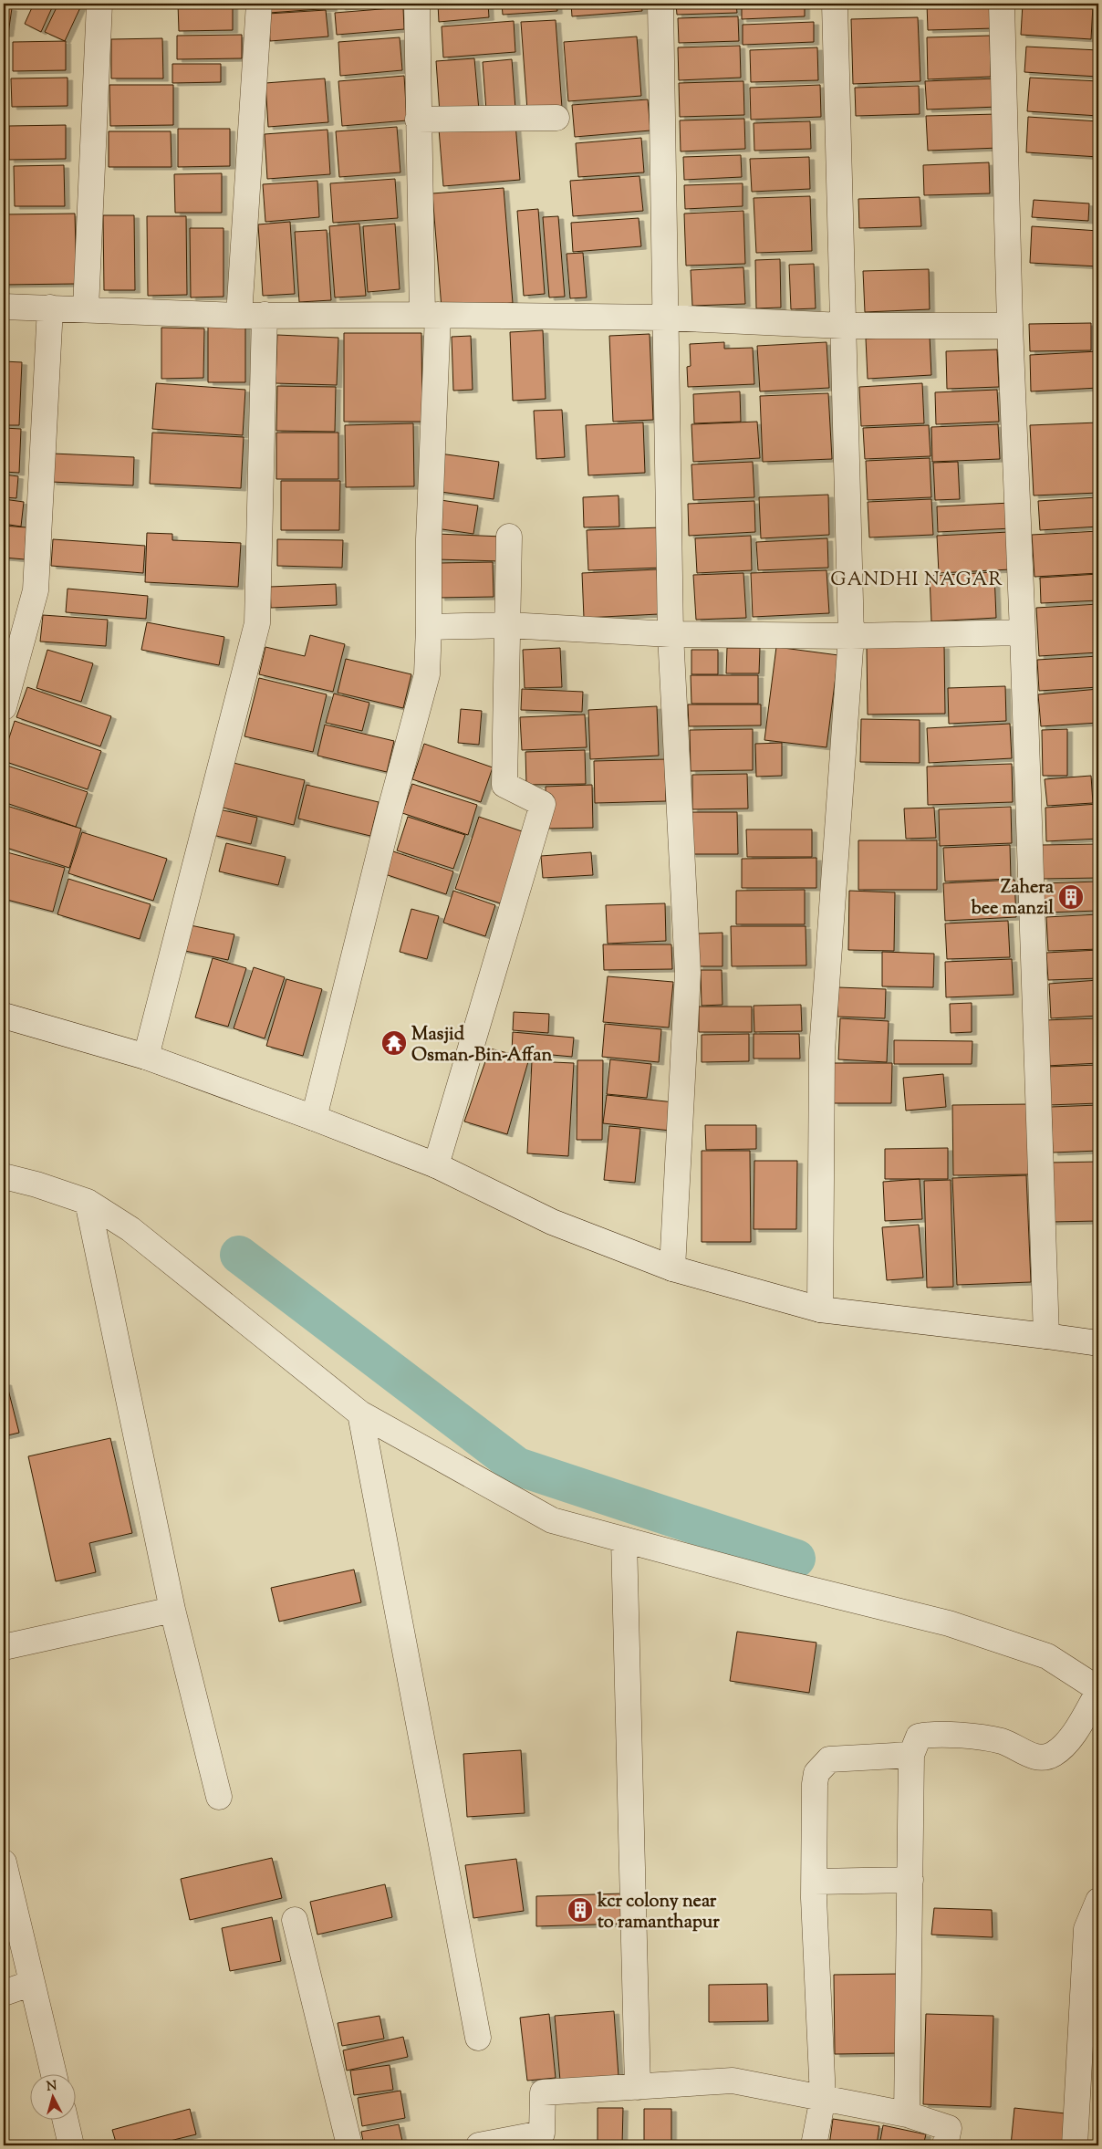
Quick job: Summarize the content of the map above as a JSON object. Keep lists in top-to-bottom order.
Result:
{
  "districts": ["GANDHI NAGAR"],
  "places": {
    "building": ["Zahera bee manzil", "kcr colony near to ramanthapur"],
    "temple": ["Masjid Osman-Bin-Affan"]
  },
  "north": "top"
}
